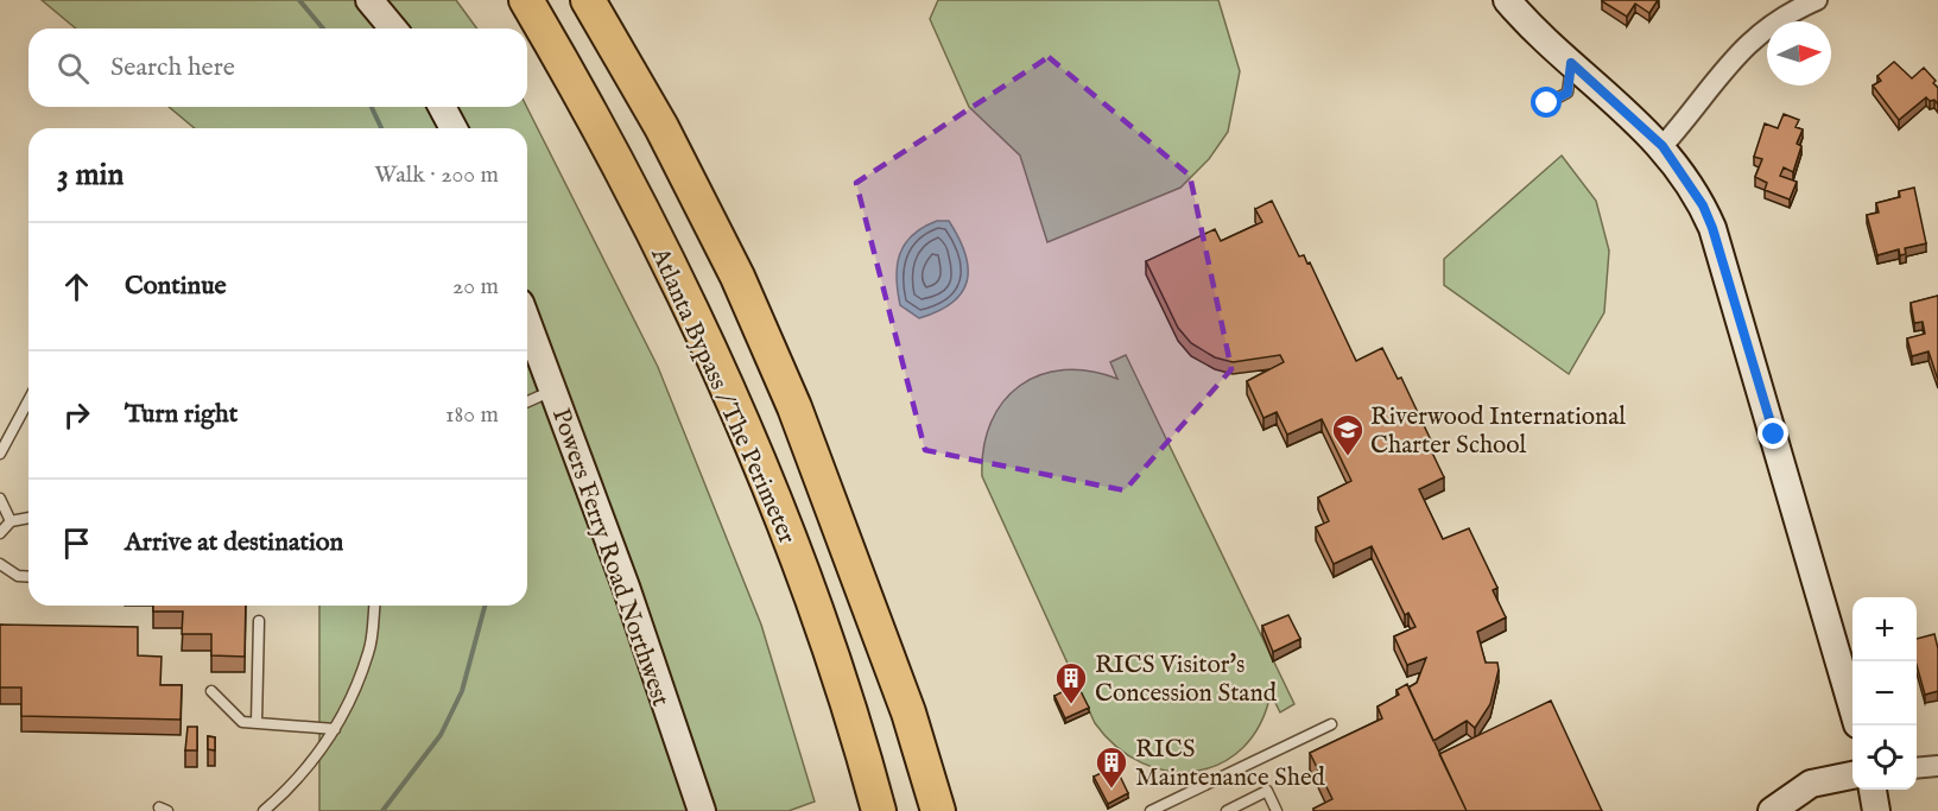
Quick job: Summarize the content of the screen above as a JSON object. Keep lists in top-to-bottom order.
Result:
{
  "streets": {
    "highway": ["Atlanta Bypass / The Perimeter"],
    "street": ["Powers Ferry Road Northwest"]
  },
  "places": {
    "school or university": ["Riverwood International Charter School"],
    "building": ["RICS Visitor's Concession Stand", "RICS Maintenance Shed"]
  },
  "north": "right",
  "page": {
    "search": "Search here",
    "heading": ["3 min", "Walk · 200 m"],
    "list": [
      ["Continue", "20 m"],
      ["Turn right", "180 m"],
      "Arrive at destination"
    ],
    "map_buttons": ["+", "−"]
  }
}
